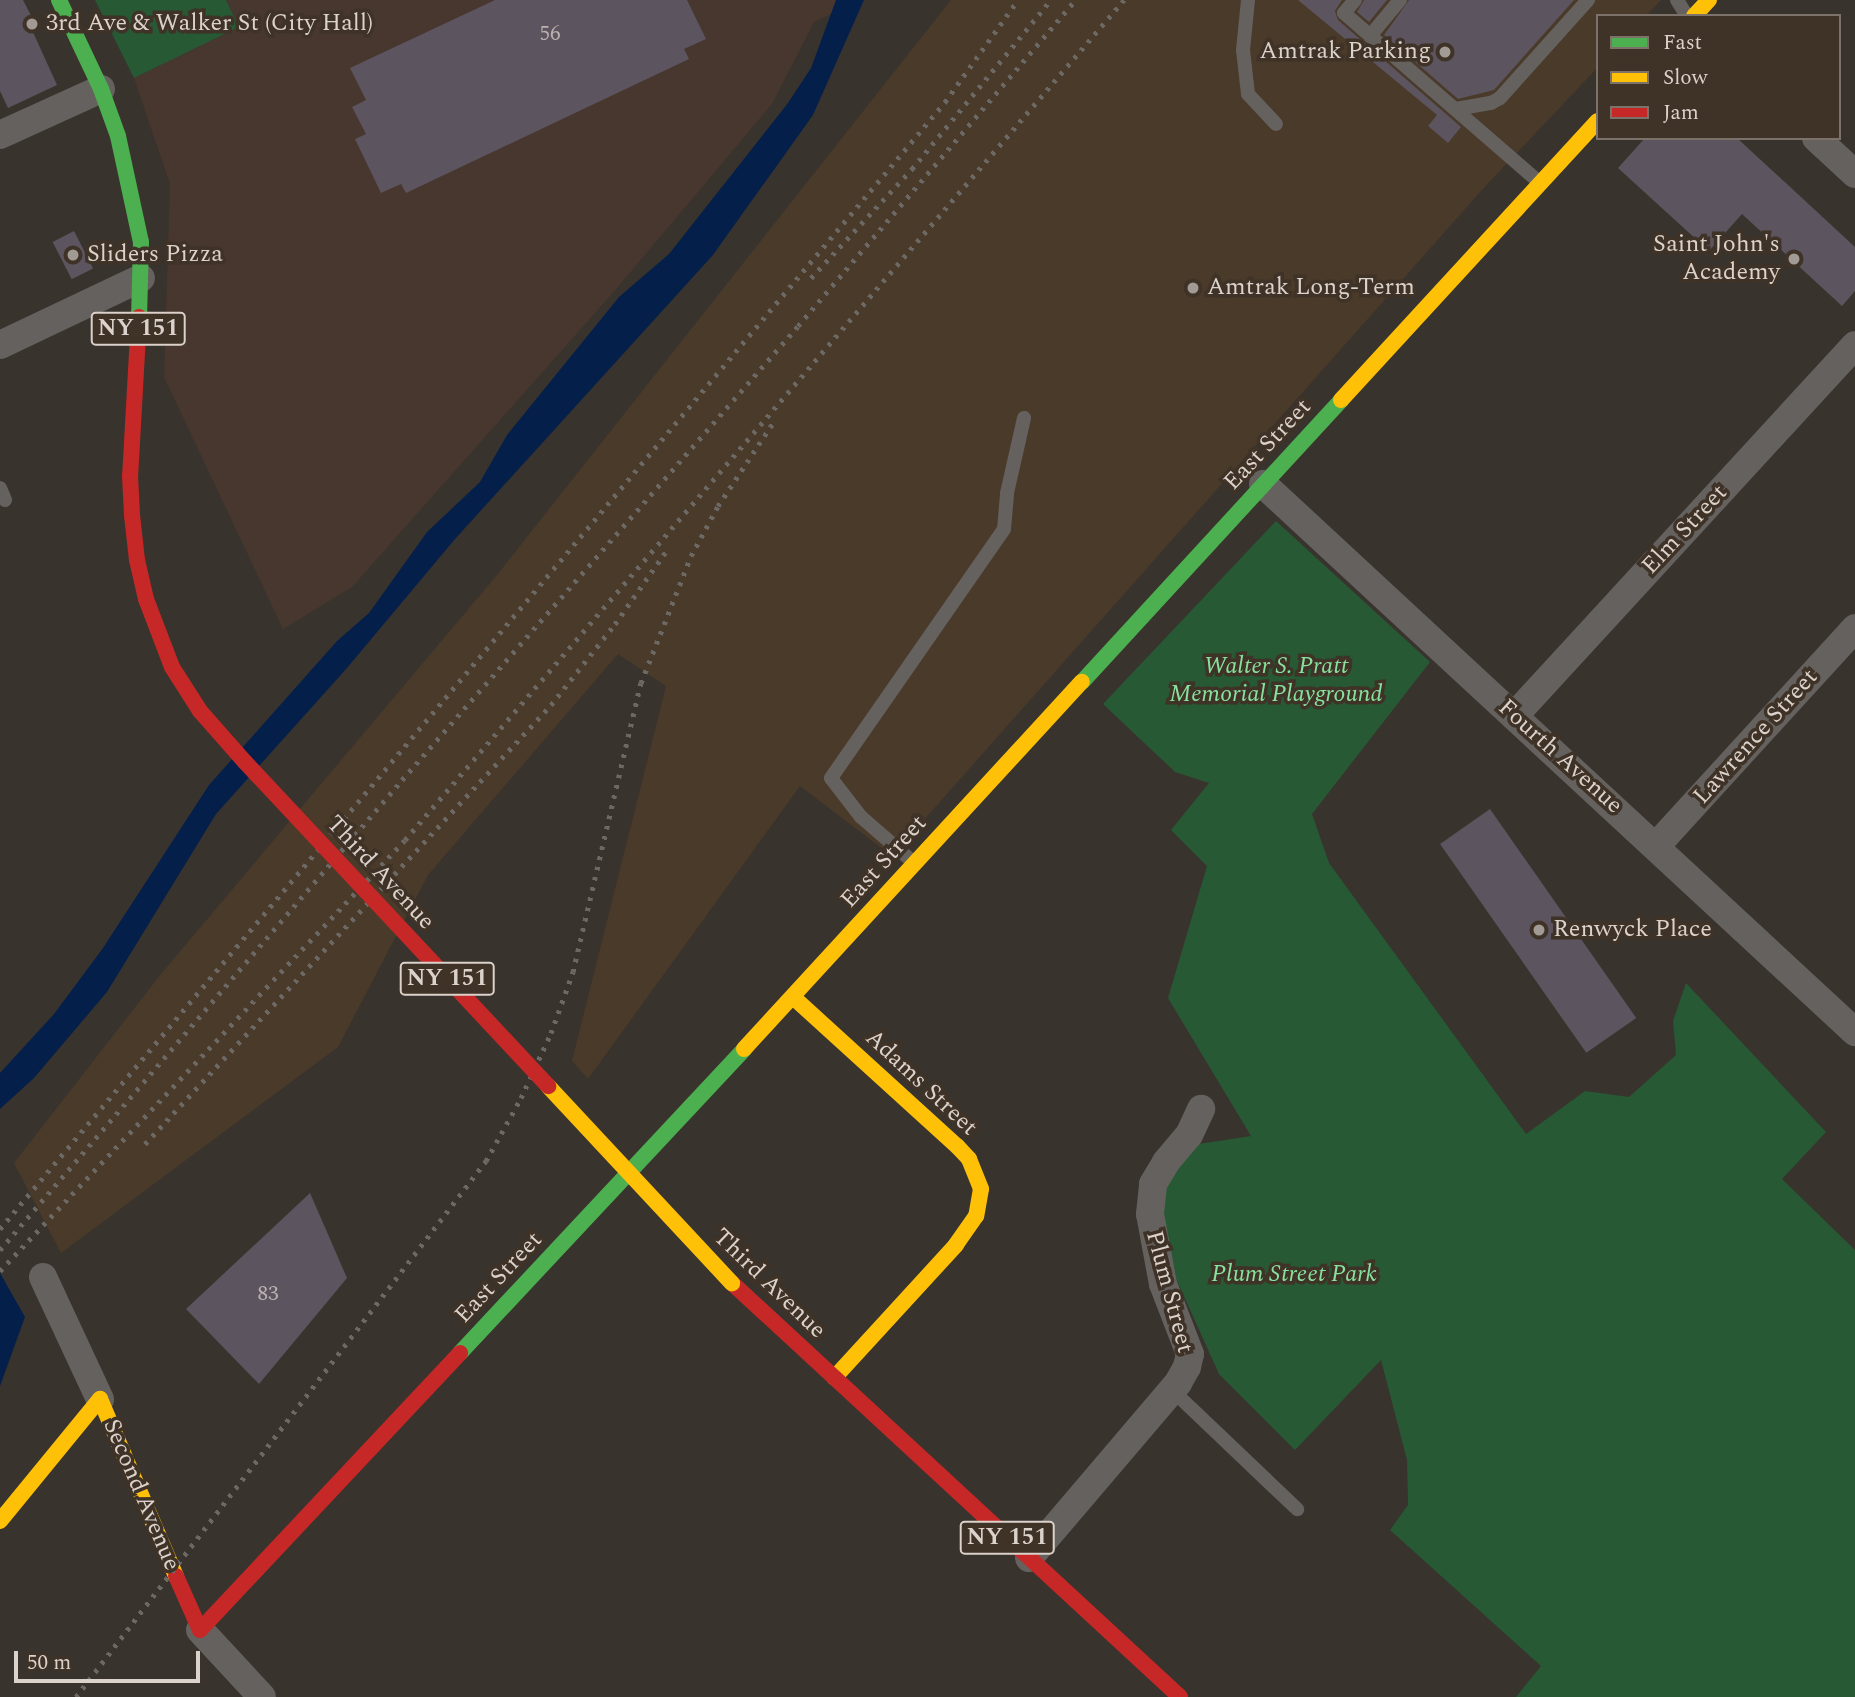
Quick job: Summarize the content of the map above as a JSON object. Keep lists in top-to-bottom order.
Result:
{
  "streets": {
    "street": [
      "NY 151",
      "East Street",
      "Elm Street",
      "Lawrence Street",
      "Fourth Avenue",
      "Third Avenue",
      "Adams Street",
      "Plum Street",
      "Second Avenue"
    ]
  },
  "crossings": [
    ["East Street", "Fourth Avenue"],
    ["East Street", "Adams Street"],
    ["East Street", "Second Avenue"],
    ["Elm Street", "Fourth Avenue"],
    ["Lawrence Street", "Fourth Avenue"],
    ["Third Avenue", "Adams Street"],
    ["Third Avenue", "Plum Street"]
  ],
  "parks": ["Walter S. Pratt Memorial Playground", "Plum Street Park"],
  "places": [
    "3rd Ave & Walker St (City Hall)",
    "Amtrak Parking",
    "Sliders Pizza",
    "Saint John's Academy",
    "Amtrak Long-Term",
    "Renwyck Place"
  ],
  "house_numbers": ["56", "83"],
  "legend": ["Fast", "Slow", "Jam"],
  "scale_bar": "50 m"
}
